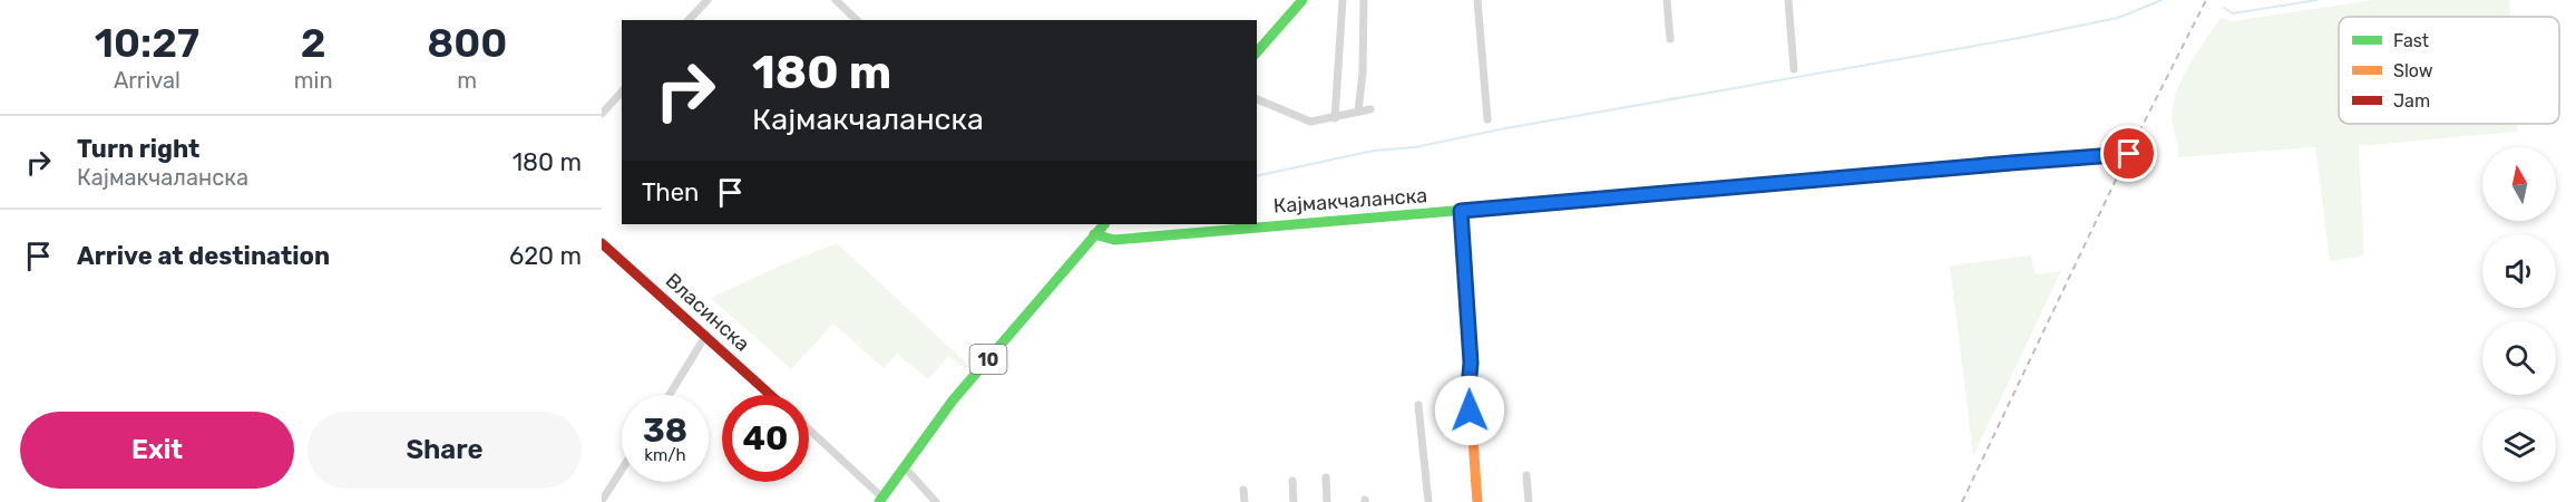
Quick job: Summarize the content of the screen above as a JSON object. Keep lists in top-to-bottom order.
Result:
{
  "streets": {
    "street": ["Кајмакчаланска", "Власинска", "10"]
  },
  "crossings": [
    ["Кајмакчаланска", "10"]
  ],
  "legend": ["Fast", "Slow", "Jam"],
  "north": "top",
  "page": {
    "eta": [
      "10:27",
      "Arrival",
      "2",
      "min",
      "800",
      "m"
    ],
    "turn": ["180 m", "Кајмакчаланска"],
    "list": [
      {
        "name": "Turn right",
        "note": "Кајмакчаланска",
        "value": "180 m"
      },
      {
        "name": "Arrive at destination",
        "value": "620 m"
      }
    ],
    "then": "Then",
    "speed": "38 km/h",
    "limit": "40",
    "buttons": ["Exit", "Share"]
  }
}
